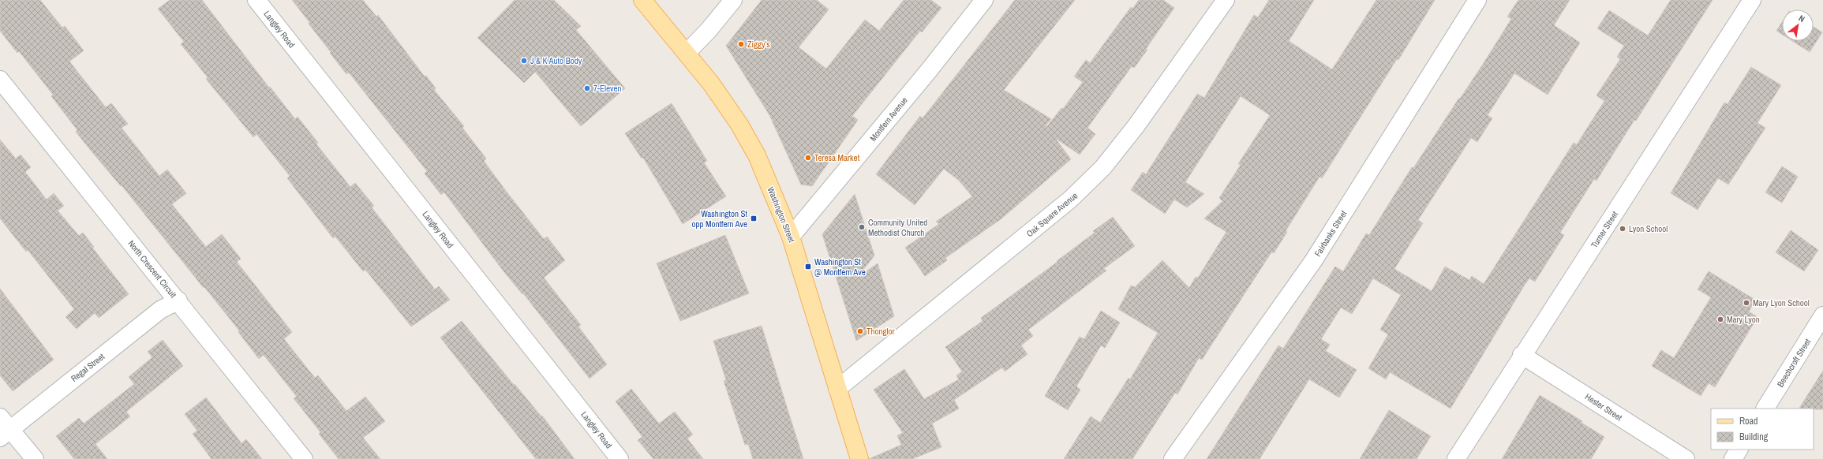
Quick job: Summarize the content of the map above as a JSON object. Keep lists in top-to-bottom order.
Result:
{
  "streets": {
    "main road": ["Washington Street"],
    "street": [
      "Langley Road",
      "Montfern Avenue",
      "Oak Square Avenue",
      "Turner Street",
      "Fairbanks Street",
      "North Crescent Circuit",
      "Beechcroft Street",
      "Regal Street",
      "Hester Street"
    ]
  },
  "crossings": [
    ["Montfern Avenue", "Washington Street"],
    ["Washington Street", "Oak Square Avenue"],
    ["Turner Street", "Hester Street"],
    ["North Crescent Circuit", "Regal Street"]
  ],
  "places": {
    "other": [
      "Ziggy's",
      "J & K Auto Body",
      "7-Eleven",
      "Teresa Market",
      "Community United Methodist Church",
      "Lyon School",
      "Mary Lyon School",
      "Mary Lyon",
      "Thonglor"
    ],
    "transit": ["Washington St opp Montfern Ave", "Washington St @ Montfern Ave"]
  },
  "legend": ["Road", "Building"],
  "north": "top right"
}
